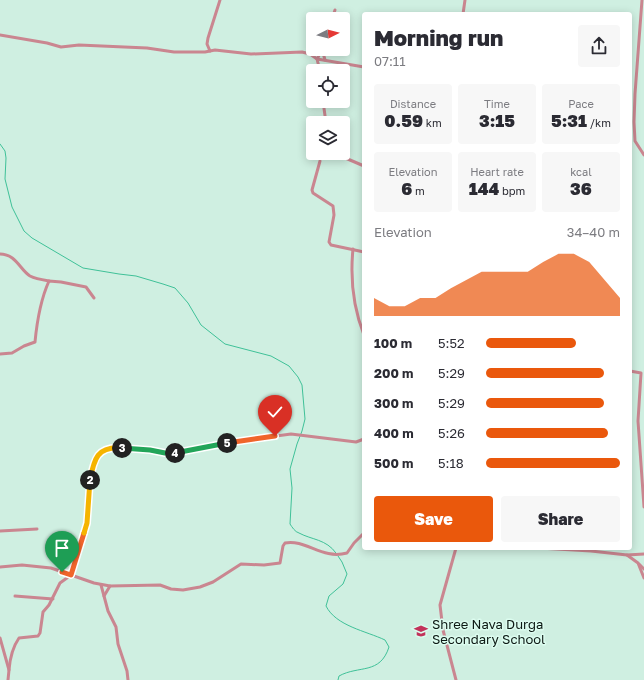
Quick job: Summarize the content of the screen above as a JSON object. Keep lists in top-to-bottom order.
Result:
{
  "places": {
    "school or university": ["Shree Nava Durga Secondary School"]
  },
  "north": "right",
  "page": {
    "heading": ["Morning run", "07:11"],
    "stats": [
      ["Distance", "0.59 km"],
      ["Time", "3:15"],
      ["Pace", "5:31 /km"],
      ["Elevation", "6 m"],
      ["Heart rate", "144 bpm"],
      ["kcal", "36"]
    ],
    "chart": ["Elevation", "34–40 m"],
    "list": [
      {
        "name": "100 m",
        "note": "5:52"
      },
      {
        "name": "200 m",
        "note": "5:29"
      },
      {
        "name": "300 m",
        "note": "5:29"
      },
      {
        "name": "400 m",
        "note": "5:26"
      },
      {
        "name": "500 m",
        "note": "5:18"
      }
    ],
    "pins": [
      "5",
      "3",
      "4",
      "2"
    ],
    "buttons": ["Save", "Share"]
  }
}
